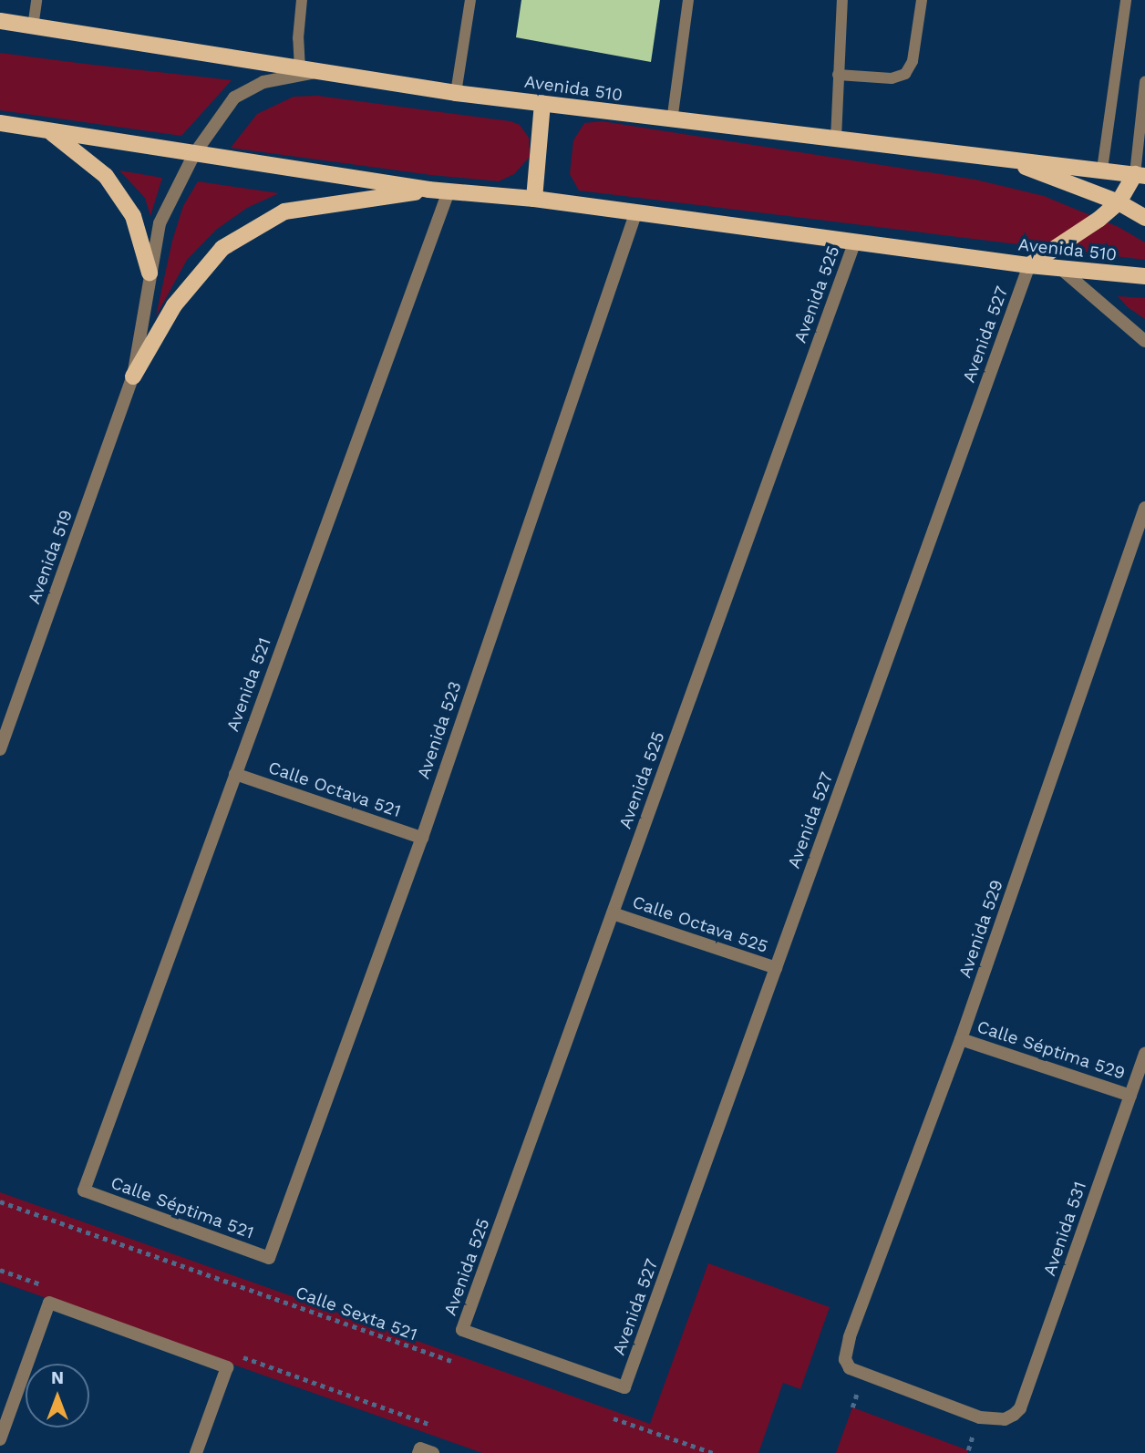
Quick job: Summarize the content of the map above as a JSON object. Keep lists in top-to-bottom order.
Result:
{
  "streets": {
    "main road": ["Avenida 510"],
    "street": [
      "Avenida 525",
      "Avenida 527",
      "Avenida 519",
      "Avenida 521",
      "Avenida 523",
      "Calle Octava 521",
      "Calle Octava 525",
      "Avenida 529",
      "Calle Séptima 529",
      "Calle Séptima 521",
      "Avenida 531"
    ],
    "path": ["Calle Sexta 521"]
  },
  "crossings": [
    ["Avenida 510", "Avenida 525"],
    ["Avenida 510", "Avenida 527"],
    ["Avenida 510", "Avenida 519"],
    ["Avenida 510", "Avenida 521"],
    ["Avenida 510", "Avenida 523"],
    ["Avenida 525", "Avenida 527"],
    ["Avenida 525", "Calle Octava 525"],
    ["Avenida 527", "Calle Octava 525"],
    ["Avenida 521", "Calle Octava 521"],
    ["Avenida 521", "Calle Séptima 521"],
    ["Avenida 523", "Calle Octava 521"],
    ["Avenida 523", "Calle Séptima 521"],
    ["Avenida 529", "Calle Séptima 529"],
    ["Avenida 529", "Avenida 531"],
    ["Calle Séptima 529", "Avenida 531"]
  ],
  "north": "top"
}
